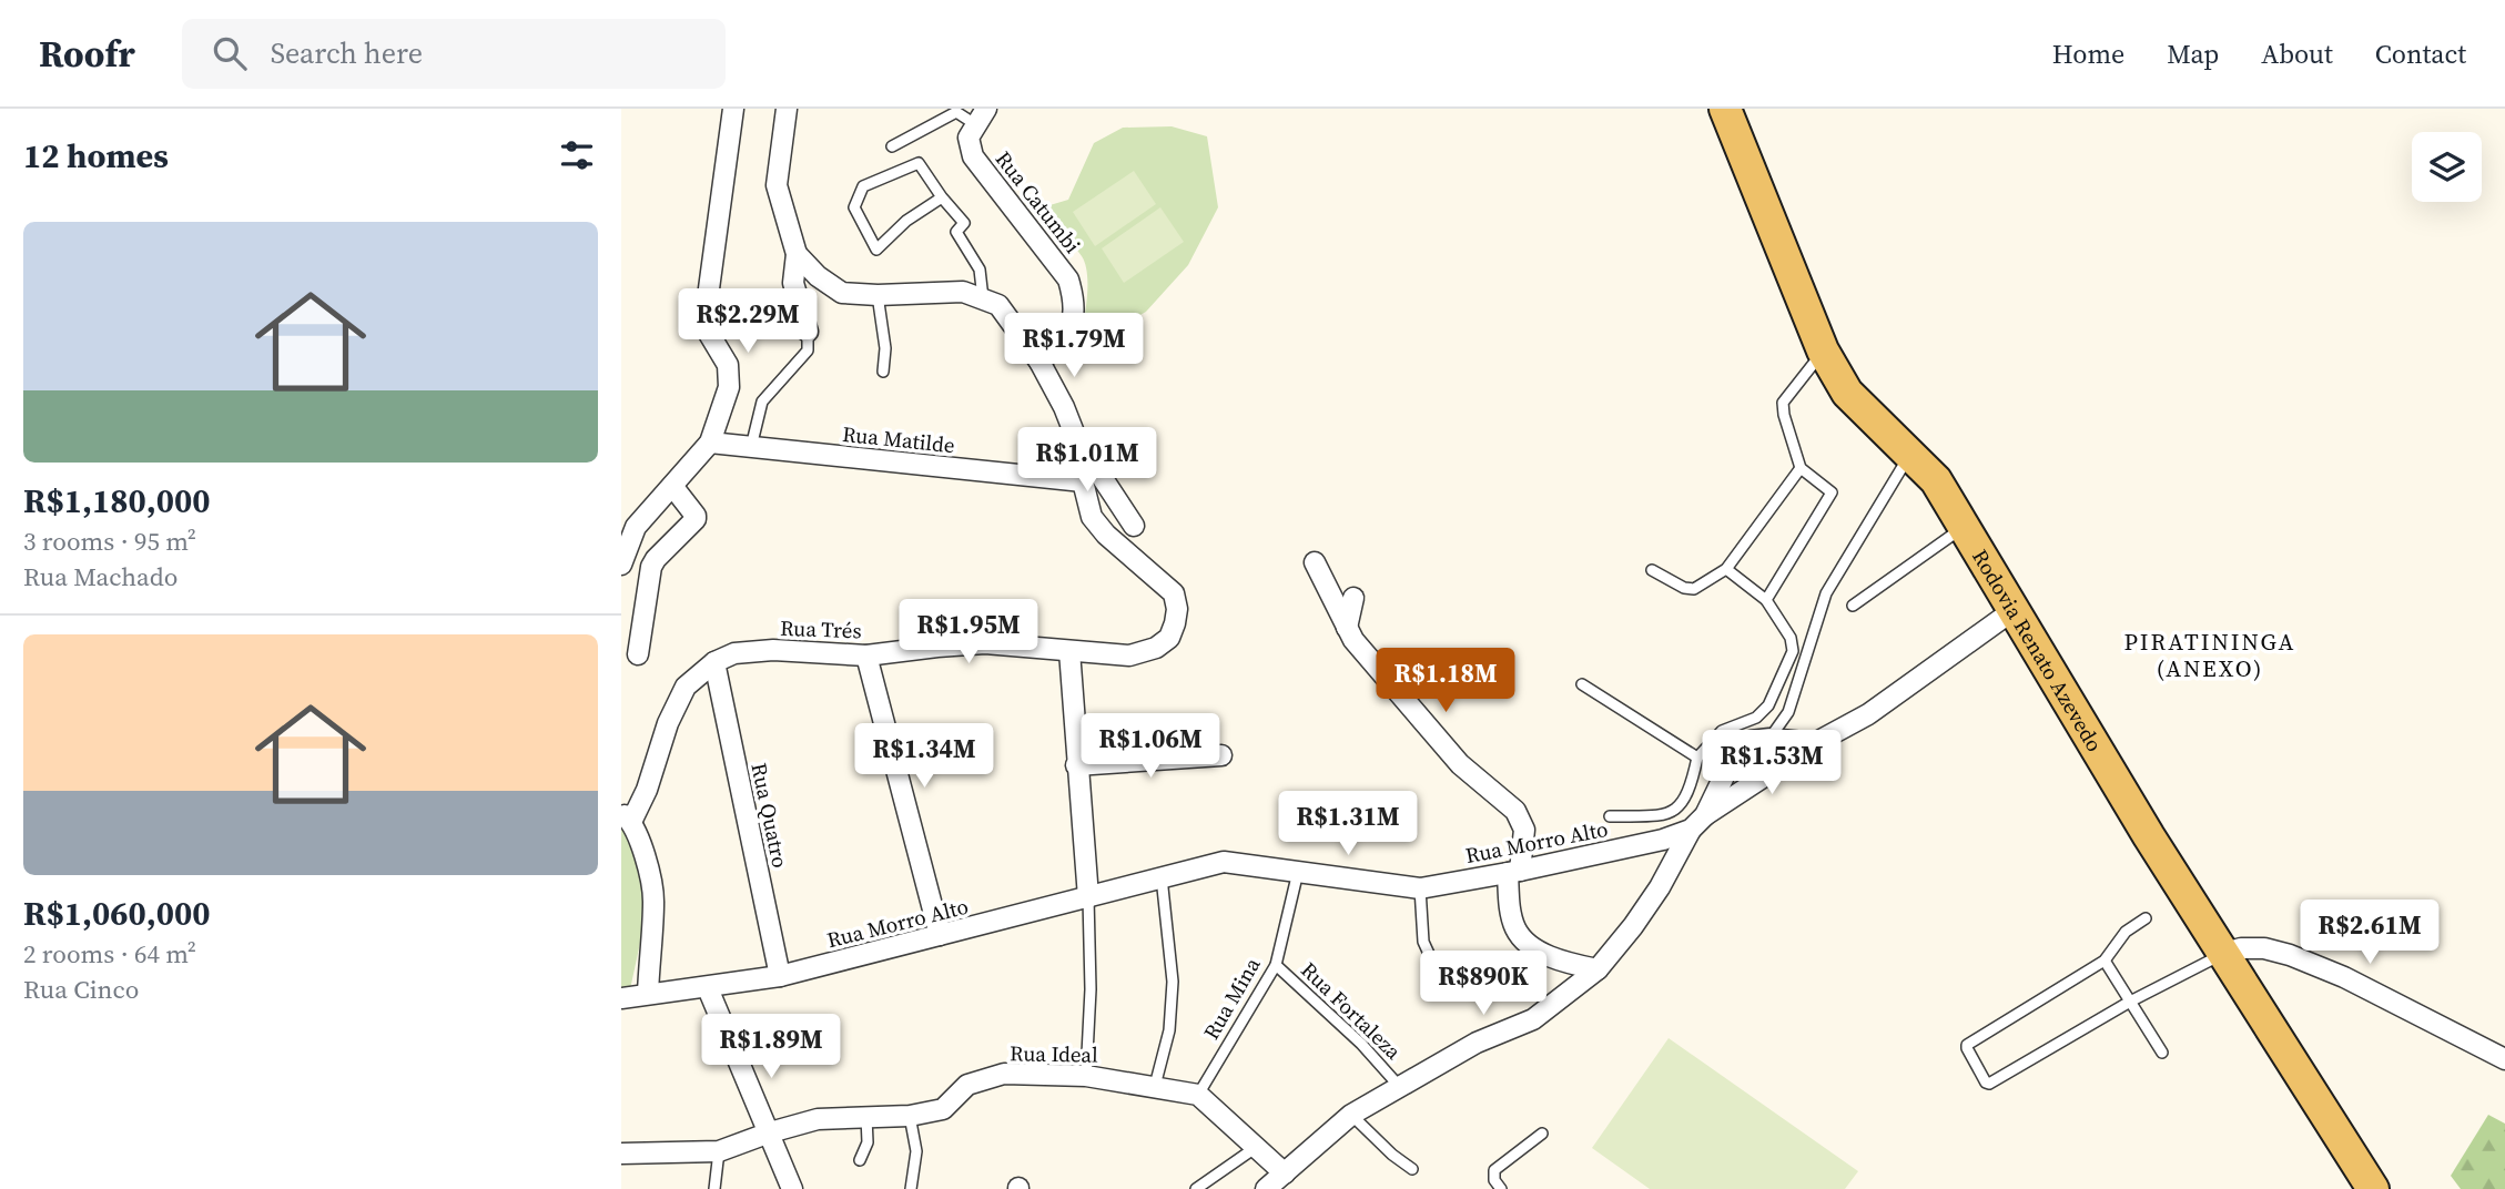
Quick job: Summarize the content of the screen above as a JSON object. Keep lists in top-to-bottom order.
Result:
{
  "streets": {
    "main road": ["Rodovia Renato Azevedo"],
    "street": [
      "Rua Catumbi",
      "Rua Matilde",
      "Rua Trés",
      "Rua Quatro",
      "Rua Morro Alto",
      "Rua Ideal"
    ],
    "lane": ["Rua Mina", "Rua Fortaleza"]
  },
  "crossings": [
    ["Rua Matilde", "Rua Trés"],
    ["Rua Trés", "Rua Quatro"],
    ["Rua Quatro", "Rua Morro Alto"],
    ["Rua Morro Alto", "Rua Mina"],
    ["Rua Mina", "Rua Fortaleza"],
    ["Rua Mina", "Rua Ideal"]
  ],
  "districts": ["PIRATININGA (ANEXO)"],
  "page": {
    "header": "Roofr",
    "search": "Search here",
    "nav": [
      "Home",
      "Map",
      "About",
      "Contact"
    ],
    "heading": "12 homes",
    "list": [
      {
        "name": "R$1,180,000",
        "note": "3 rooms · 95 m² · Rua Machado"
      },
      {
        "name": "R$1,060,000",
        "note": "2 rooms · 64 m² · Rua Cinco"
      }
    ],
    "price": [
      "R$2.29M",
      "R$1.79M",
      "R$1.01M",
      "R$1.95M",
      "R$1.18M",
      "R$1.06M",
      "R$1.34M",
      "R$1.53M",
      "R$1.31M",
      "R$2.61M",
      "R$890K",
      "R$1.89M"
    ]
  }
}
